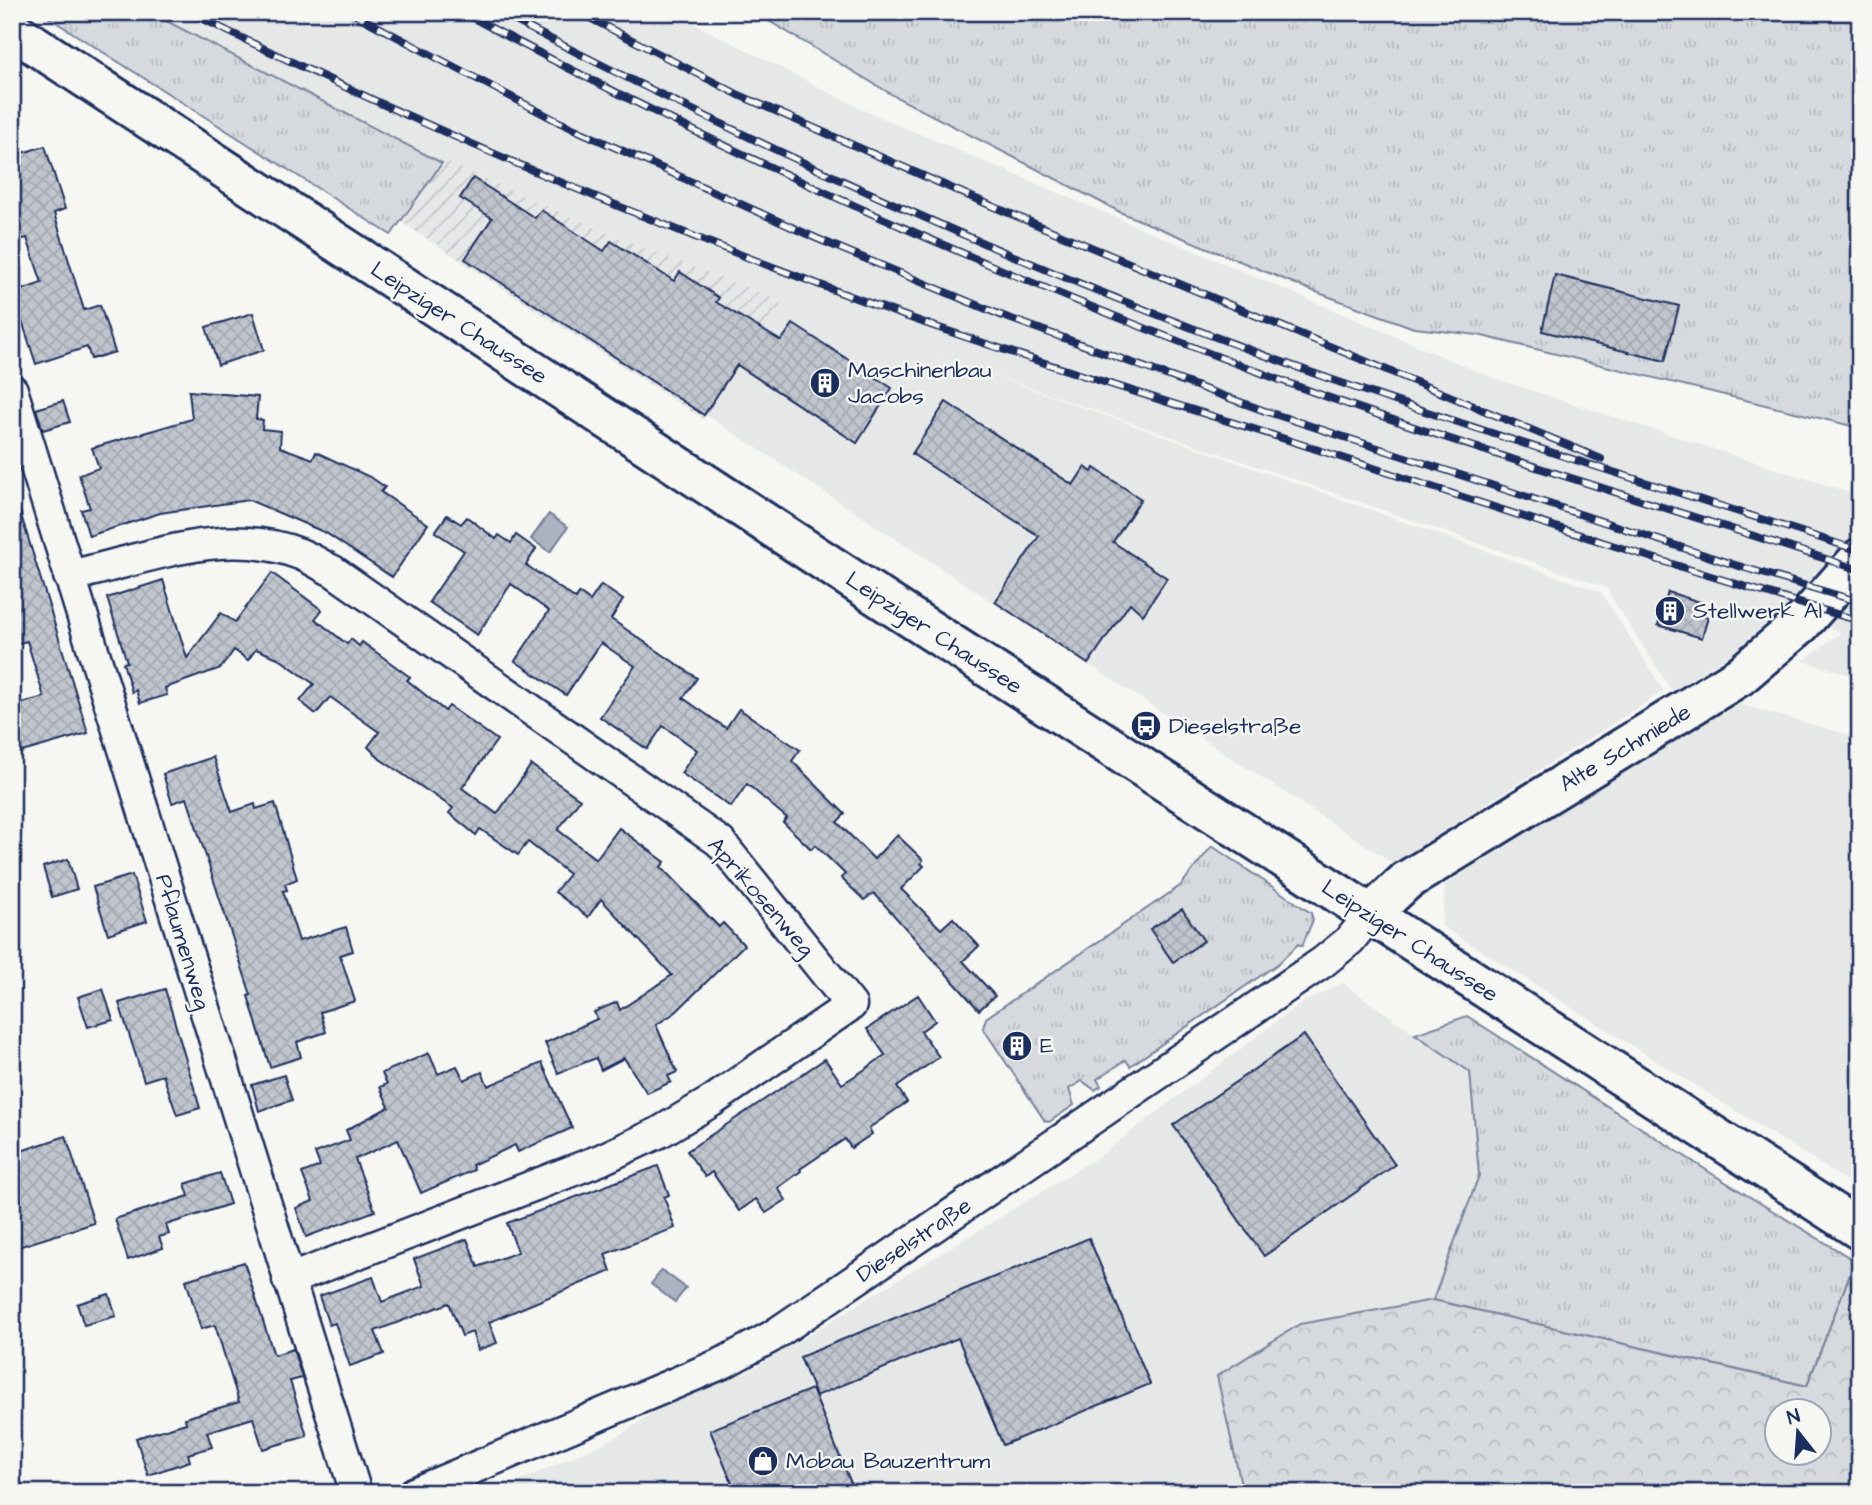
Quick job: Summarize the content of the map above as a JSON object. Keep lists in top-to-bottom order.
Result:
{
  "streets": {
    "main road": ["Leipziger Chaussee", "Alte Schmiede"],
    "street": ["Aprikosenweg", "Pflaumenweg", "Dieselstraße"]
  },
  "crossings": [
    ["Leipziger Chaussee", "Alte Schmiede"],
    ["Leipziger Chaussee", "Dieselstraße"],
    ["Alte Schmiede", "Dieselstraße"],
    ["Aprikosenweg", "Pflaumenweg"]
  ],
  "places": {
    "building": ["Maschinenbau Jacobs", "Stellwerk Al", "E"],
    "bus stop": ["Dieselstraße"],
    "shop": ["Mobau Bauzentrum"]
  },
  "north": "top"
}
